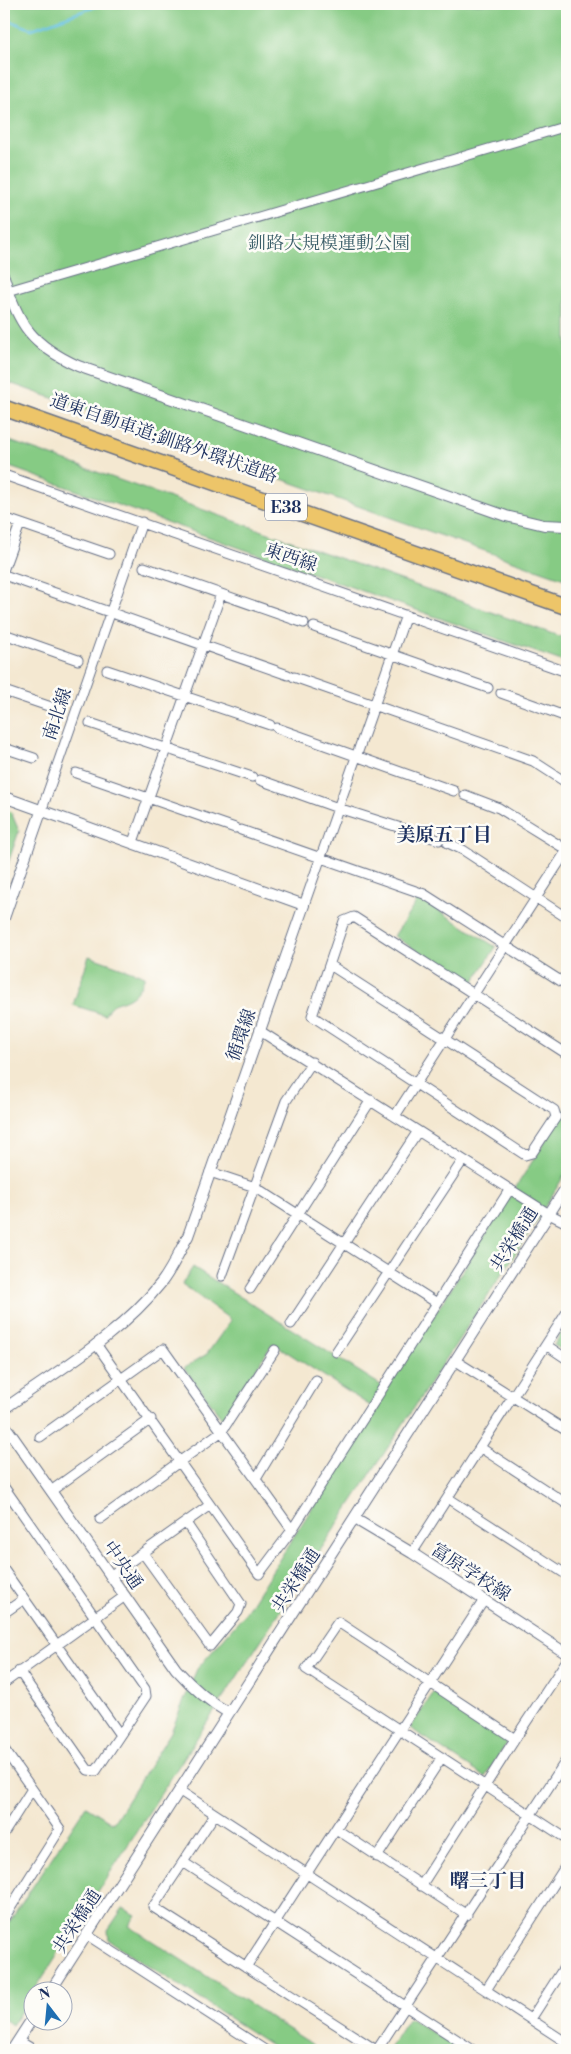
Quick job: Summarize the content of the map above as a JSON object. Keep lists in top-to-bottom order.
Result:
{
  "streets": {
    "highway": ["道東自動車道;釧路外環状道路", "E38"],
    "street": [
      "東西線",
      "南北線",
      "循環線",
      "共栄橋通",
      "中央通",
      "富原学校線"
    ]
  },
  "crossings": [
    ["東西線", "南北線"],
    ["共栄橋通", "中央通"],
    ["共栄橋通", "富原学校線"]
  ],
  "districts": ["美原五丁目", "曙三丁目"],
  "parks": ["釧路大規模運動公園"],
  "north": "top"
}
